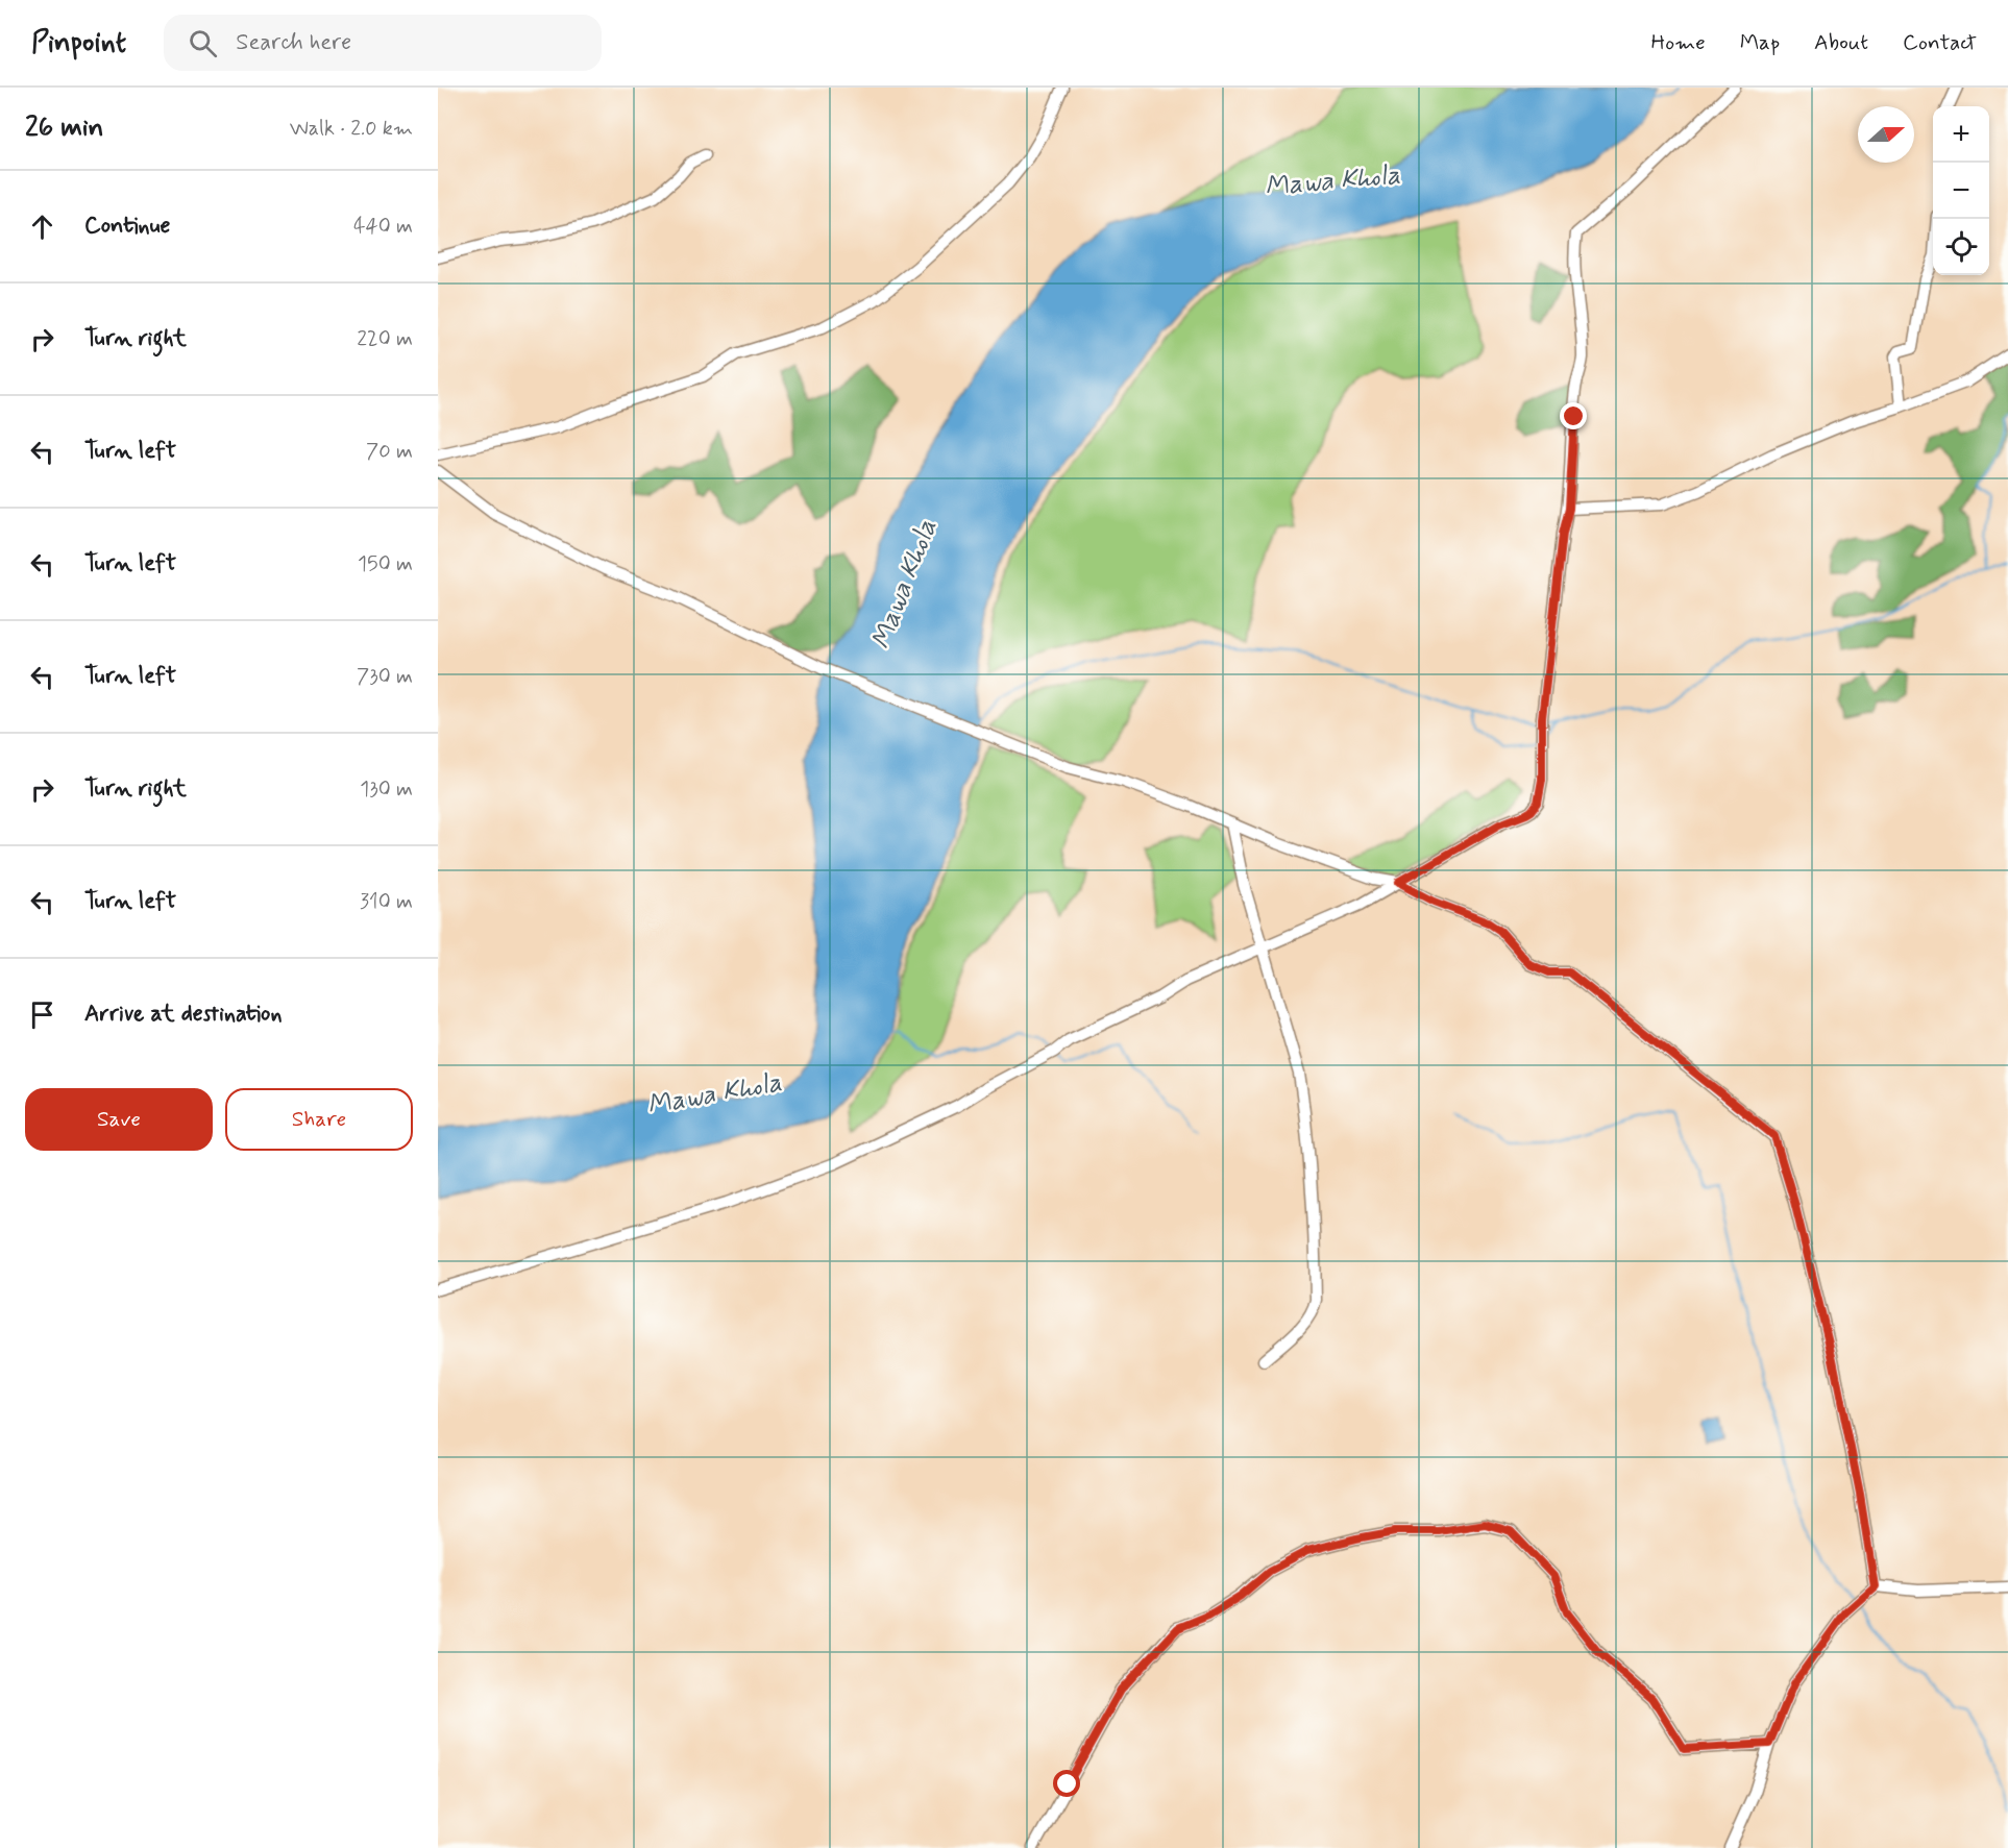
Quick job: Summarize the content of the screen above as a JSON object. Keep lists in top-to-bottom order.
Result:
{
  "water": ["Mawa Khola"],
  "north": "right",
  "page": {
    "header": "Pinpoint",
    "search": "Search here",
    "nav": [
      "Home",
      "Map",
      "About",
      "Contact"
    ],
    "heading": ["26 min", "Walk · 2.0 km"],
    "map_buttons": ["+", "−"],
    "list": [
      ["Continue", "440 m"],
      ["Turn right", "220 m"],
      ["Turn left", "70 m"],
      ["Turn left", "150 m"],
      ["Turn left", "730 m"],
      ["Turn right", "130 m"],
      ["Turn left", "310 m"],
      "Arrive at destination"
    ],
    "buttons": ["Save", "Share"]
  }
}
